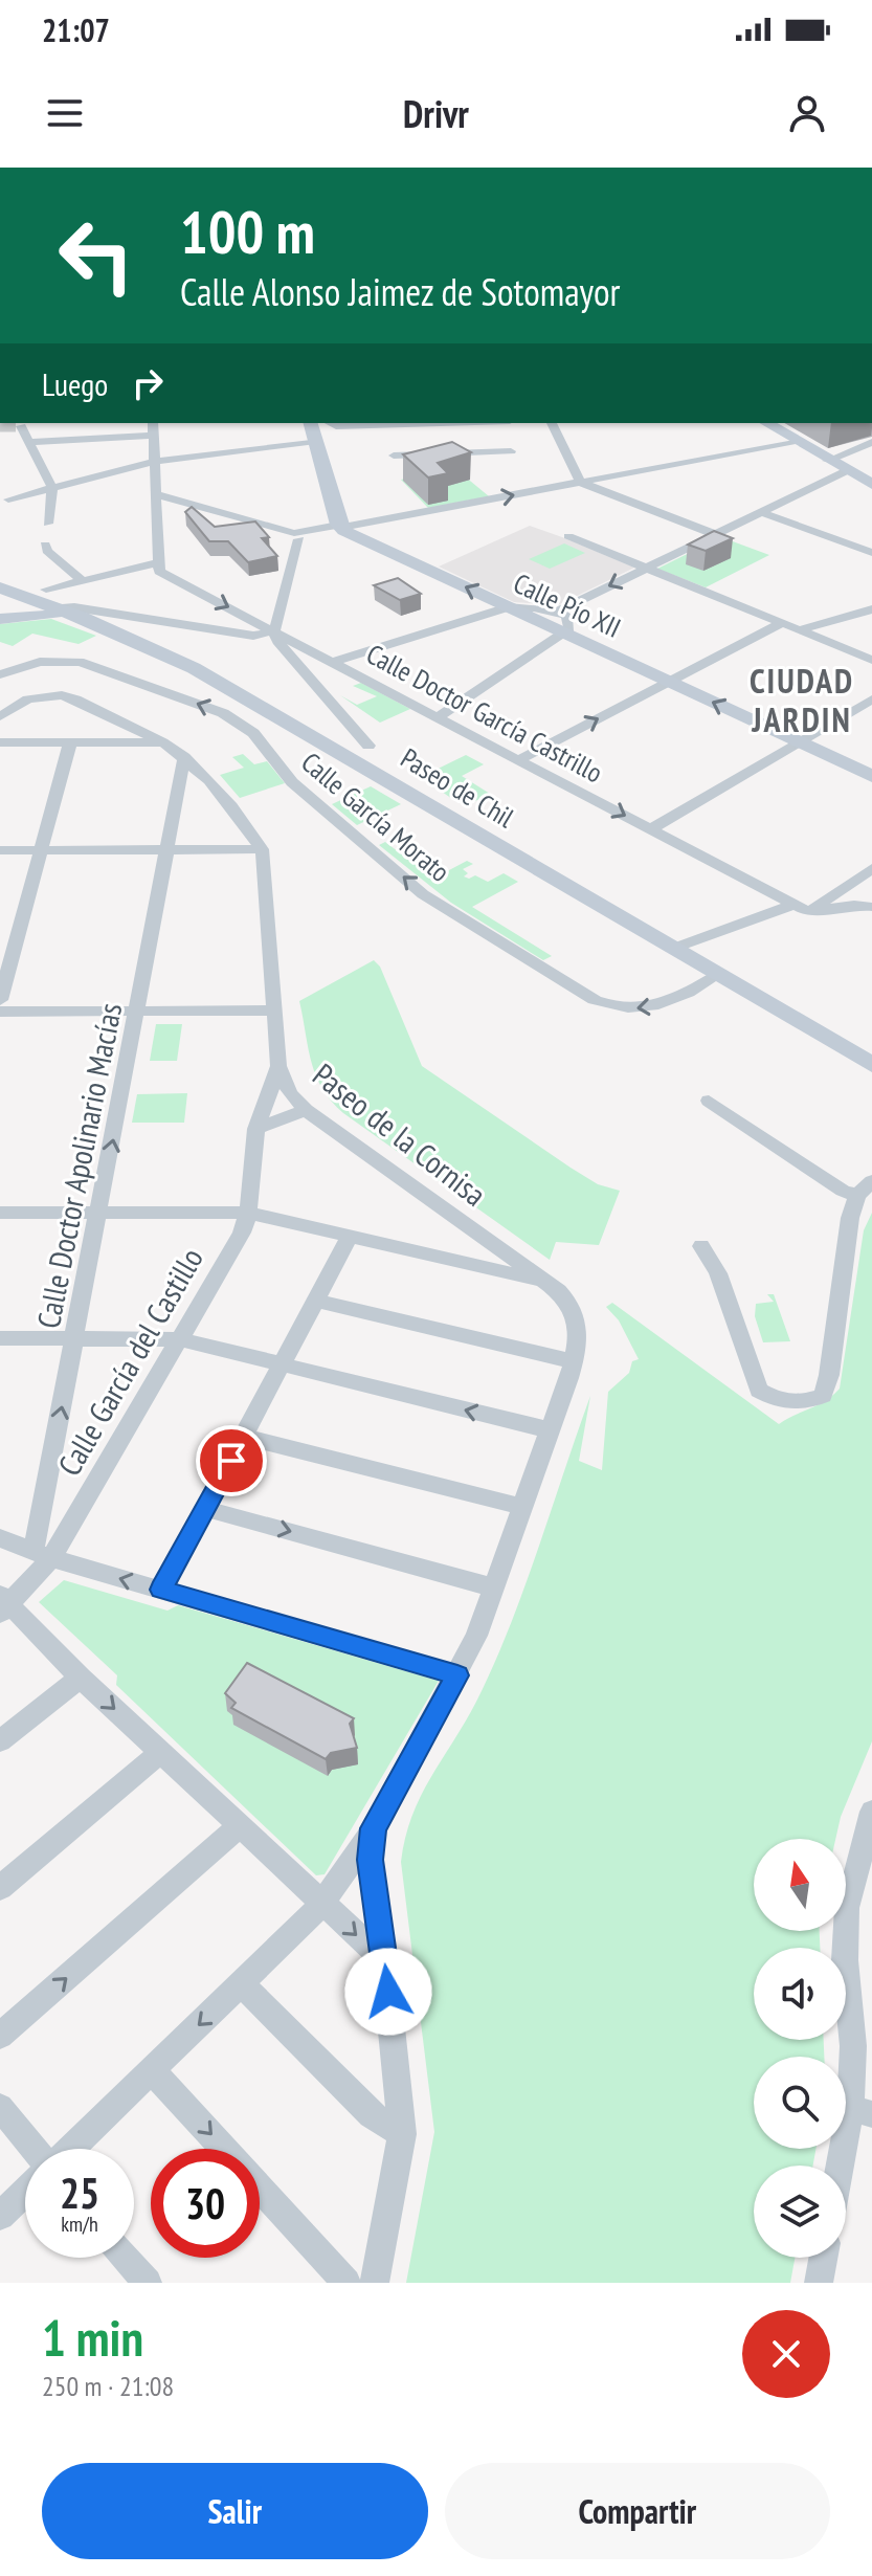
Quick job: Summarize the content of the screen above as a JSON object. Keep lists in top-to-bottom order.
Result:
{
  "streets": {
    "street": [
      "Calle Pío XII",
      "Calle Doctor García Castrillo",
      "Paseo de Chil",
      "Calle García Morato",
      "Paseo de la Cornisa",
      "Calle Doctor Apolinario Macías",
      "Calle García del Castillo"
    ]
  },
  "crossings": [
    ["Paseo de Chil", "Calle García Morato"],
    ["Paseo de la Cornisa", "Calle García del Castillo"],
    ["Calle Doctor Apolinario Macías", "Calle García del Castillo"]
  ],
  "districts": ["CIUDAD JARDIN"],
  "north": "top",
  "page": {
    "status": "21:07",
    "header": "Drivr",
    "turn": ["100 m", "Calle Alonso Jaimez de Sotomayor"],
    "then": "Luego",
    "speed": "25 km/h",
    "limit": "30",
    "heading": ["1 min", "250 m · 21:08"],
    "buttons": ["Salir", "Compartir"]
  }
}
